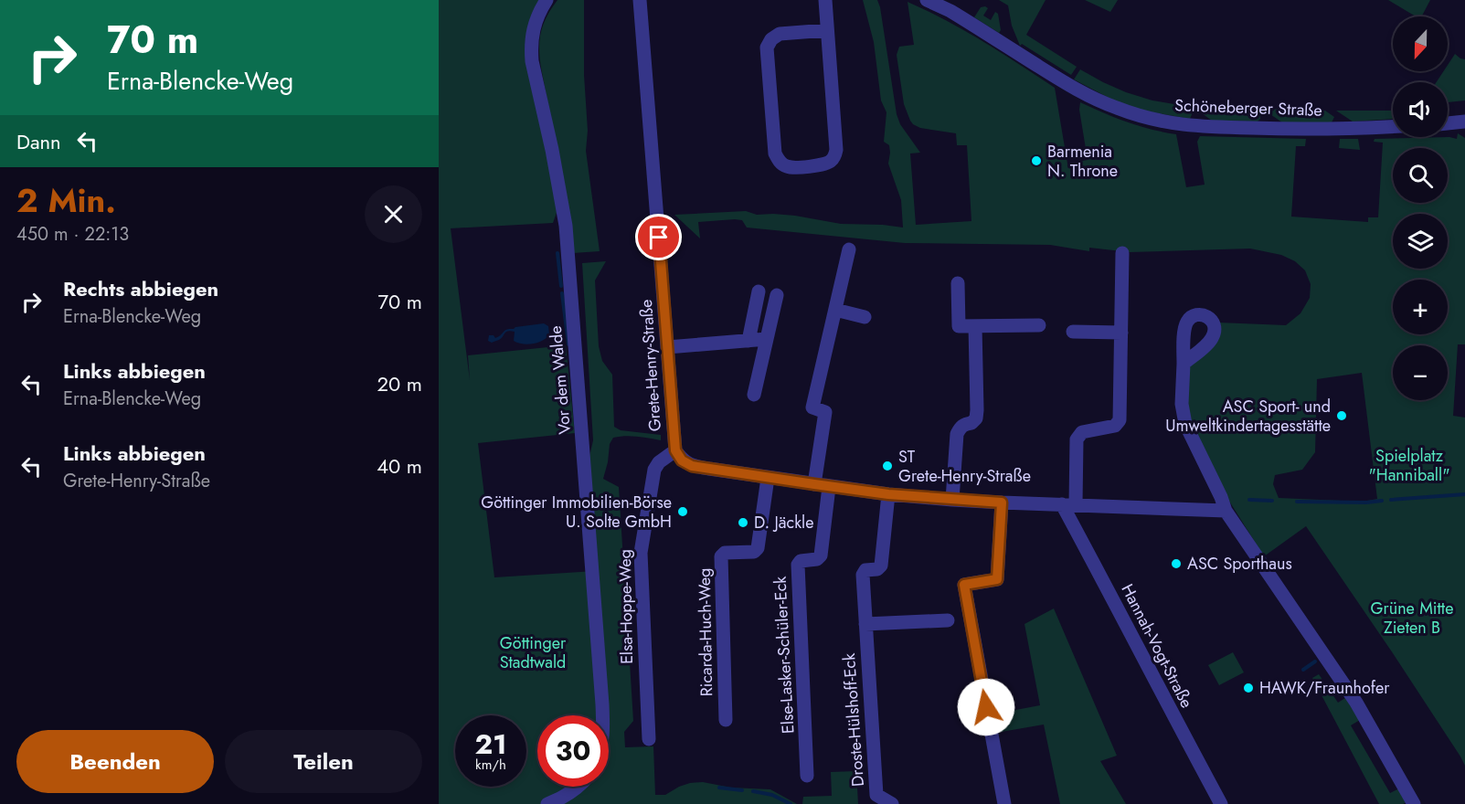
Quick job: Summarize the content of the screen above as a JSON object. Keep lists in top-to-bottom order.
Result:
{
  "streets": {
    "street": [
      "Schöneberger Straße",
      "Grete-Henry-Straße",
      "Vor dem Walde",
      "Elsa-Hoppe-Weg",
      "Ricarda-Huch-Weg",
      "Hannah-Vogt-Straße",
      "Else-Lasker-Schüler-Eck",
      "Droste-Hülshoff-Eck"
    ]
  },
  "crossings": [
    ["Grete-Henry-Straße", "Elsa-Hoppe-Weg"],
    ["Grete-Henry-Straße", "Ricarda-Huch-Weg"],
    ["Grete-Henry-Straße", "Hannah-Vogt-Straße"],
    ["Grete-Henry-Straße", "Else-Lasker-Schüler-Eck"],
    ["Grete-Henry-Straße", "Droste-Hülshoff-Eck"]
  ],
  "parks": ["Spielplatz \"Hanniball\"", "Grüne Mitte Zieten B", "Göttinger Stadtwald"],
  "places": [
    "Barmenia N. Throne",
    "ASC Sport- und Umweltkindertagesstätte",
    "ST Grete-Henry-Straße",
    "Göttinger Immobilien-Börse U. Solte GmbH",
    "D. Jäckle",
    "ASC Sporthaus",
    "HAWK/Fraunhofer"
  ],
  "north": "bottom",
  "page": {
    "turn": ["70 m", "Erna-Blencke-Weg"],
    "map_buttons": ["+", "−"],
    "then": "Dann",
    "heading": ["2 Min.", "450 m · 22:13"],
    "list": [
      {
        "name": "Rechts abbiegen",
        "note": "Erna-Blencke-Weg",
        "value": "70 m"
      },
      {
        "name": "Links abbiegen",
        "note": "Erna-Blencke-Weg",
        "value": "20 m"
      },
      {
        "name": "Links abbiegen",
        "note": "Grete-Henry-Straße",
        "value": "40 m"
      }
    ],
    "speed": "21 km/h",
    "limit": "30",
    "buttons": ["Beenden", "Teilen"]
  }
}
